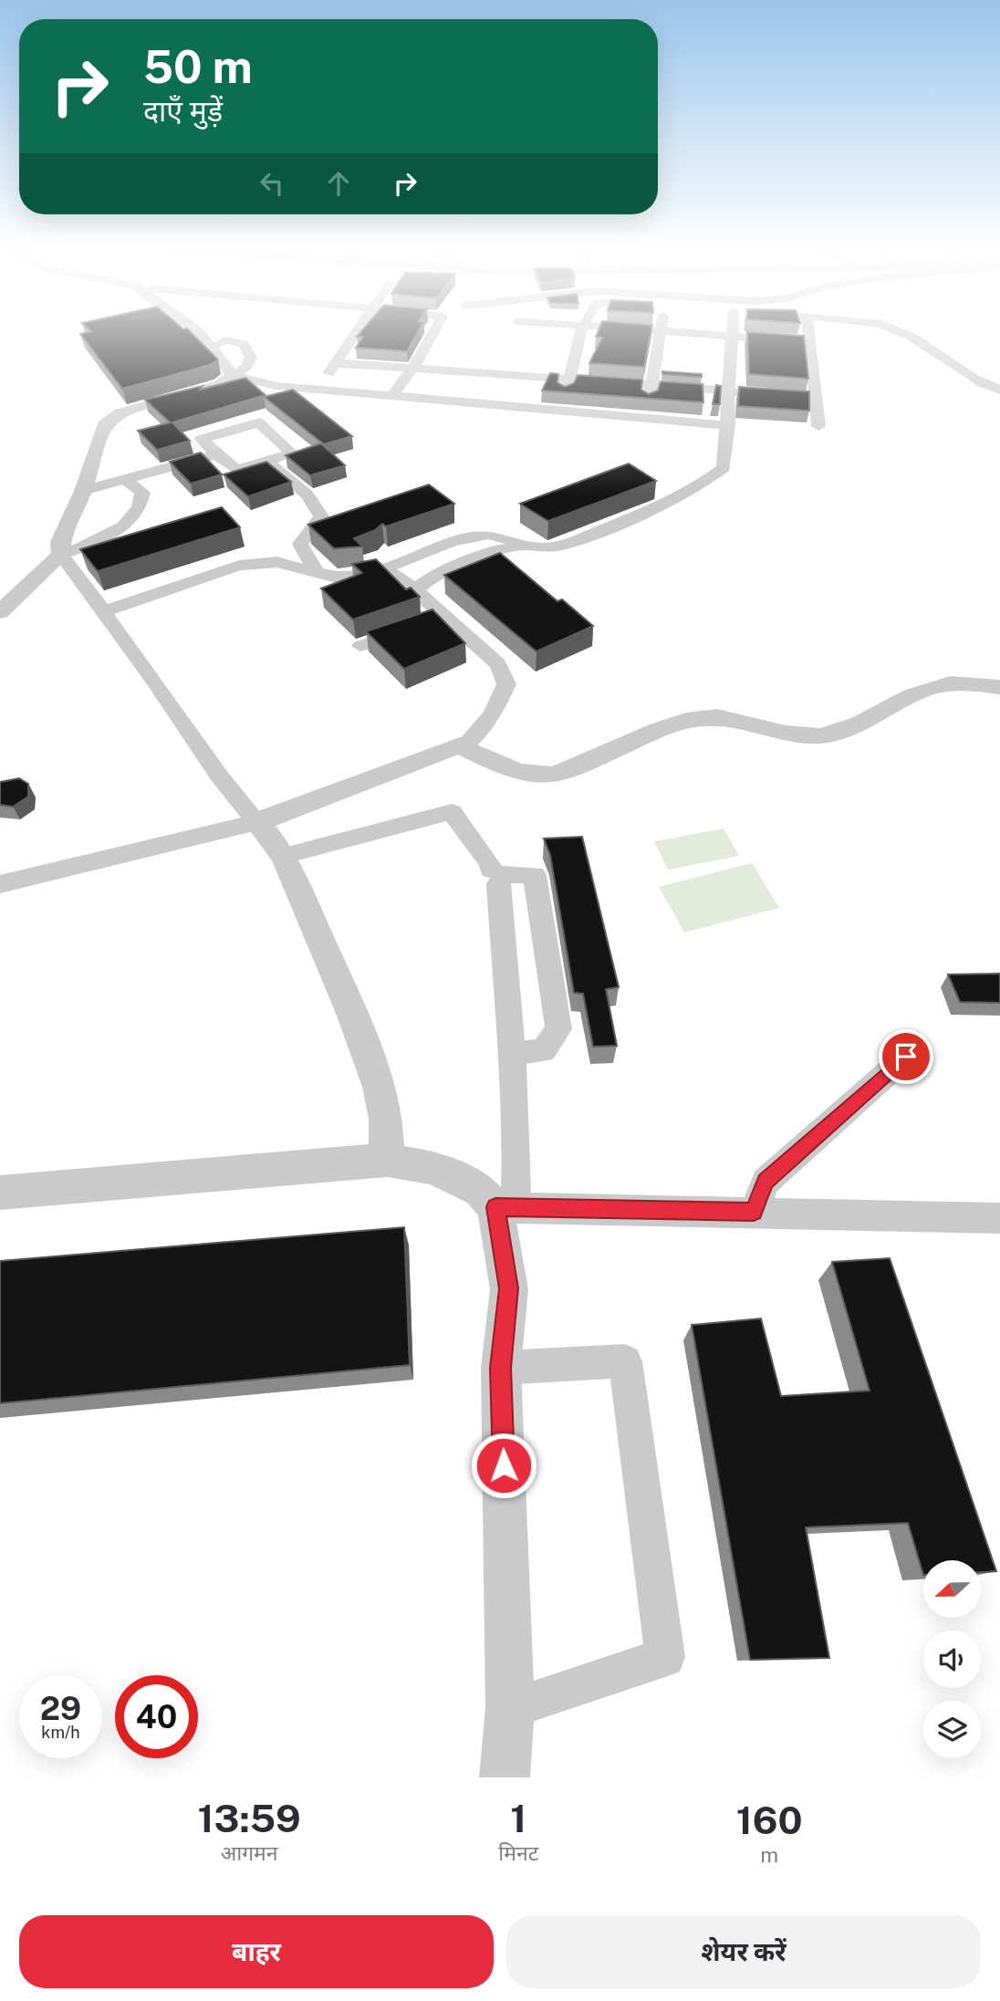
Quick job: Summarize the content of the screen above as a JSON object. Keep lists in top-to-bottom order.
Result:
{
  "north": "left",
  "page": {
    "turn": ["50 m", "दाएँ मुड़ें"],
    "speed": "29 km/h",
    "limit": "40",
    "eta": [
      "13:59",
      "आगमन",
      "1",
      "मिनट",
      "160",
      "m"
    ],
    "buttons": ["बाहर", "शेयर करें"]
  }
}
